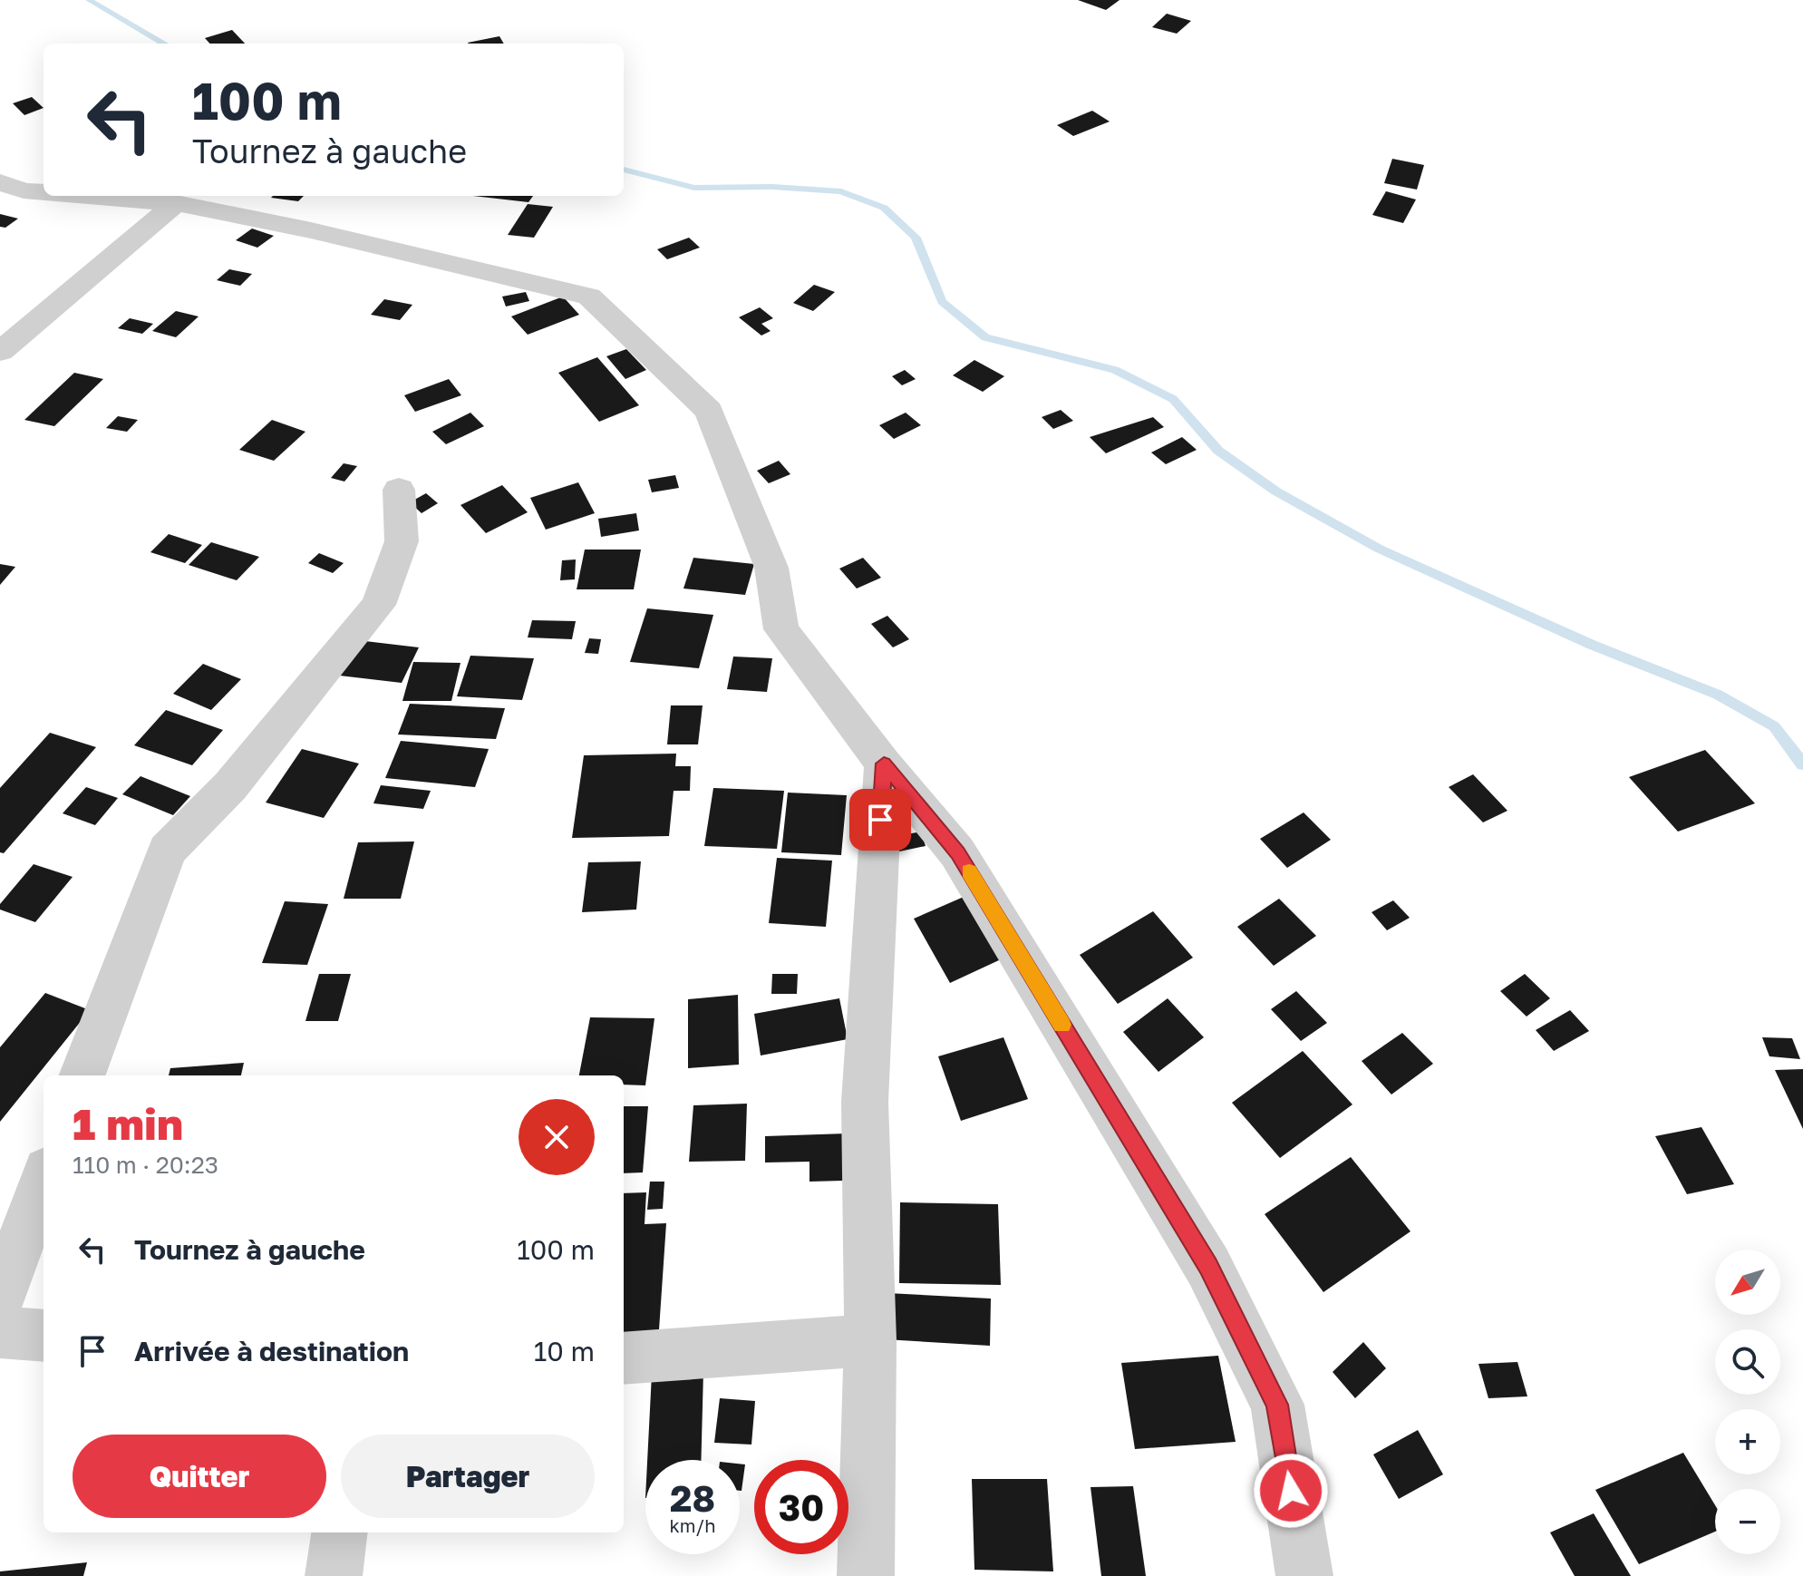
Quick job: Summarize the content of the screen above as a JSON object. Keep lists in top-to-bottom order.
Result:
{
  "north": "bottom left",
  "page": {
    "turn": ["100 m", "Tournez à gauche"],
    "heading": ["1 min", "110 m · 20:23"],
    "list": [
      {
        "name": "Tournez à gauche",
        "value": "100 m"
      },
      {
        "name": "Arrivée à destination",
        "value": "10 m"
      }
    ],
    "map_buttons": ["+", "−"],
    "buttons": ["Quitter", "Partager"],
    "speed": "28 km/h",
    "limit": "30"
  }
}
